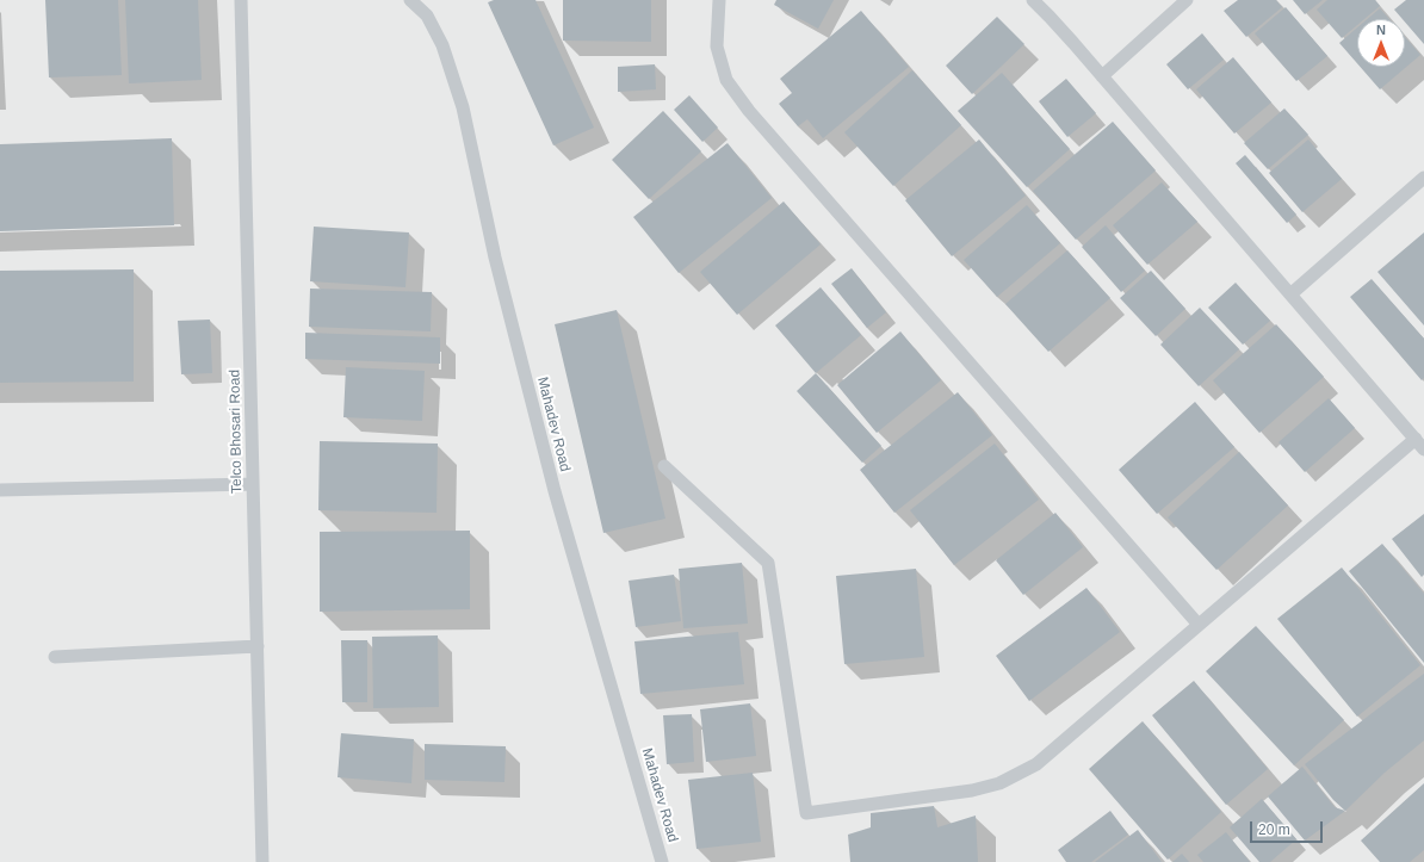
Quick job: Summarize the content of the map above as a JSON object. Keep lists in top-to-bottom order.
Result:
{
  "streets": {
    "lane": ["Mahadev Road", "Telco Bhosari Road"]
  },
  "scale_bar": "20 m",
  "north": "top"
}
